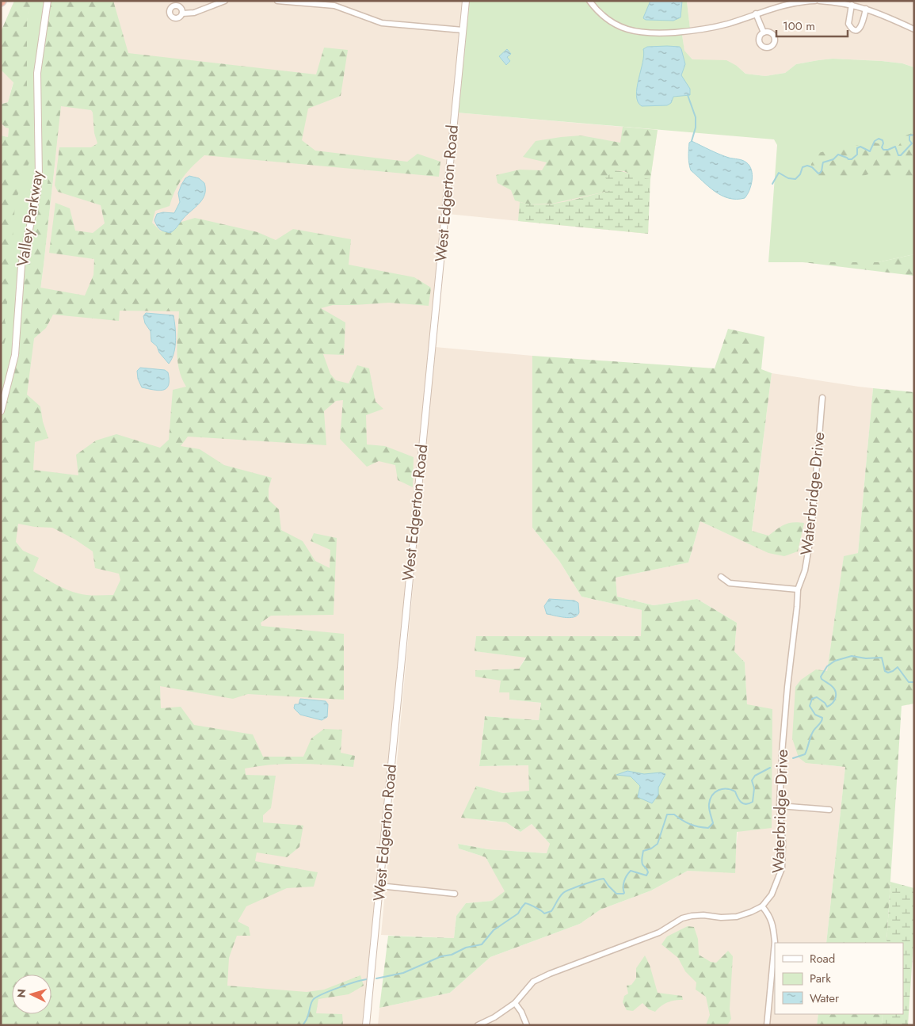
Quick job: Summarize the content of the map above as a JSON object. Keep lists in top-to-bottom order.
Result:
{
  "streets": {
    "street": ["West Edgerton Road", "Valley Parkway", "Waterbridge Drive"]
  },
  "legend": ["Road", "Park", "Water"],
  "scale_bar": "100 m",
  "north": "left"
}
